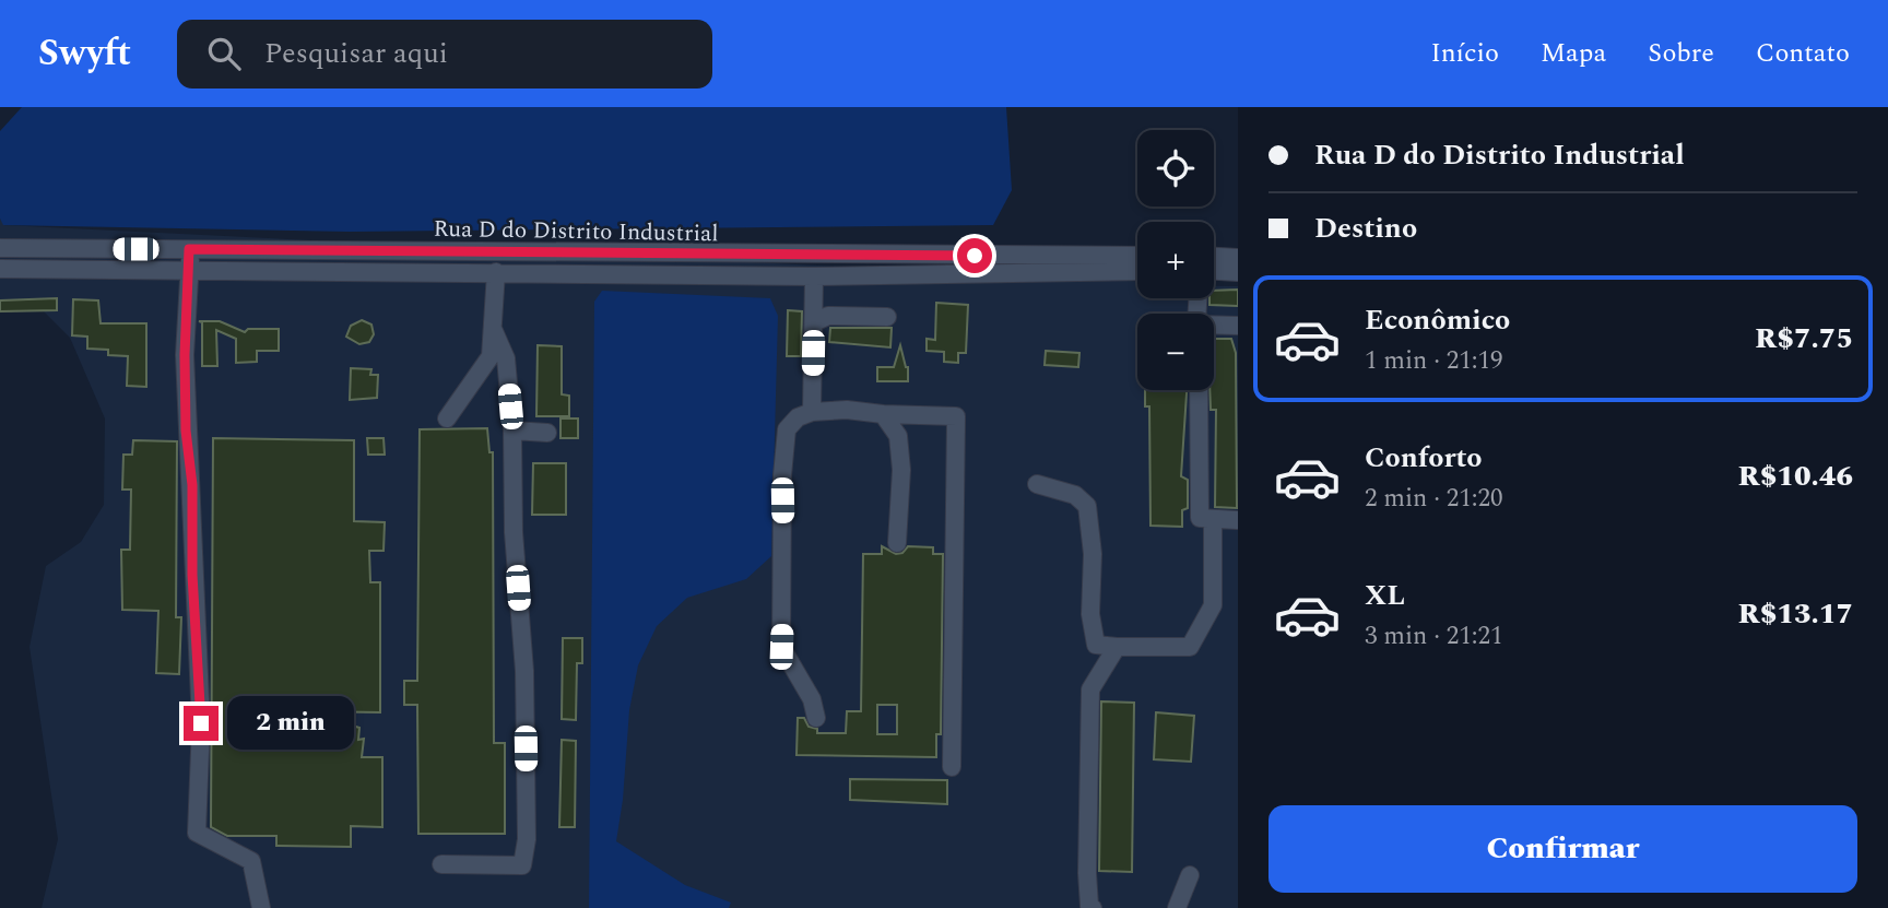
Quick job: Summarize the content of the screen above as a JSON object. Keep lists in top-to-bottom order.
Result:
{
  "streets": {
    "street": ["Rua D do Distrito Industrial"]
  },
  "page": {
    "header": "Swyft",
    "search": "Pesquisar aqui",
    "nav": [
      "Início",
      "Mapa",
      "Sobre",
      "Contato"
    ],
    "banner": ["Rua D do Distrito Industrial", "Destino"],
    "map_buttons": ["+", "−"],
    "list": [
      {
        "name": "Econômico",
        "note": "1 min · 21:19",
        "value": "R$7.75"
      },
      {
        "name": "Conforto",
        "note": "2 min · 21:20",
        "value": "R$10.46"
      },
      {
        "name": "XL",
        "note": "3 min · 21:21",
        "value": "R$13.17"
      }
    ],
    "bubble": "2 min",
    "buttons": "Confirmar"
  }
}
